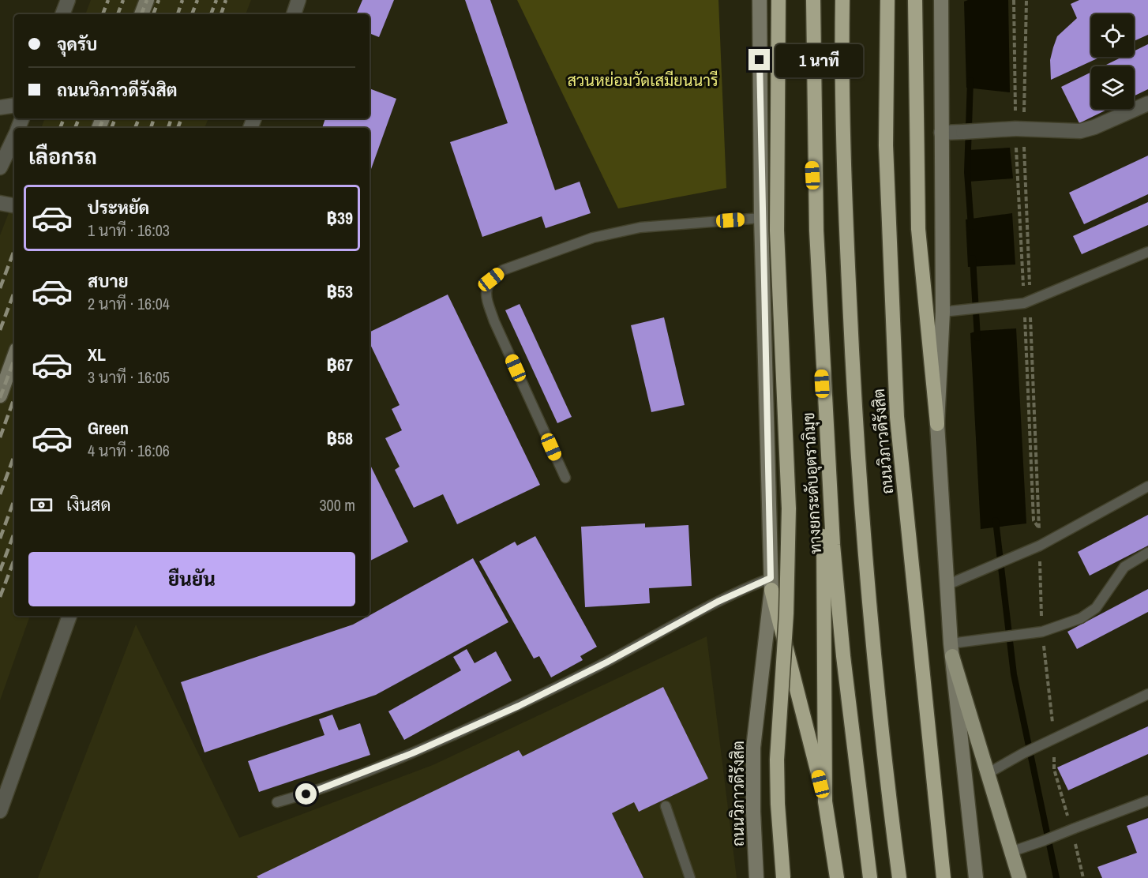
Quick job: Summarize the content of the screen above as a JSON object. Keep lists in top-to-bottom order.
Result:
{
  "streets": {
    "highway": ["ถนนวิภาวดีรังสิต", "ทางยกระดับอุตราภิมุข"]
  },
  "parks": ["สวนหย่อมวัดเสมียนนารี"],
  "page": {
    "banner": ["จุดรับ", "ถนนวิภาวดีรังสิต"],
    "bubble": "1 นาที",
    "heading": "เลือกรถ",
    "list": [
      {
        "name": "ประหยัด",
        "note": "1 นาที · 16:03",
        "value": "฿39"
      },
      {
        "name": "สบาย",
        "note": "2 นาที · 16:04",
        "value": "฿53"
      },
      {
        "name": "XL",
        "note": "3 นาที · 16:05",
        "value": "฿67"
      },
      {
        "name": "Green",
        "note": "4 นาที · 16:06",
        "value": "฿58"
      }
    ],
    "pay": ["เงินสด", "300 m"],
    "buttons": "ยืนยัน"
  }
}
